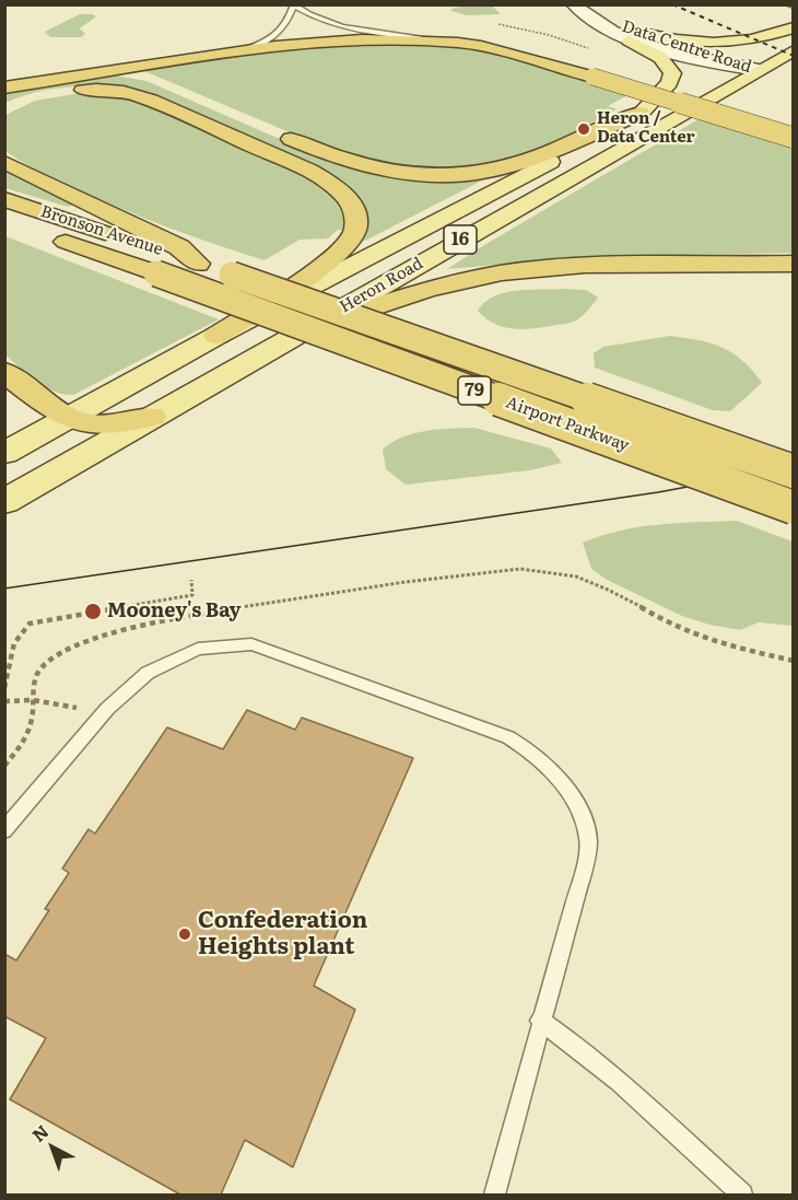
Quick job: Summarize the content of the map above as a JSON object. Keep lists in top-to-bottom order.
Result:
{
  "streets": {
    "highway": ["Bronson Avenue", "79", "Airport Parkway"],
    "main road": ["Data Centre Road", "16", "Heron Road"]
  },
  "crossings": [
    ["Data Centre Road", "Heron Road"],
    ["Bronson Avenue", "Airport Parkway"]
  ],
  "places": ["Heron / Data Center", "Mooney's Bay", "Confederation Heights plant"],
  "north": "top left"
}
